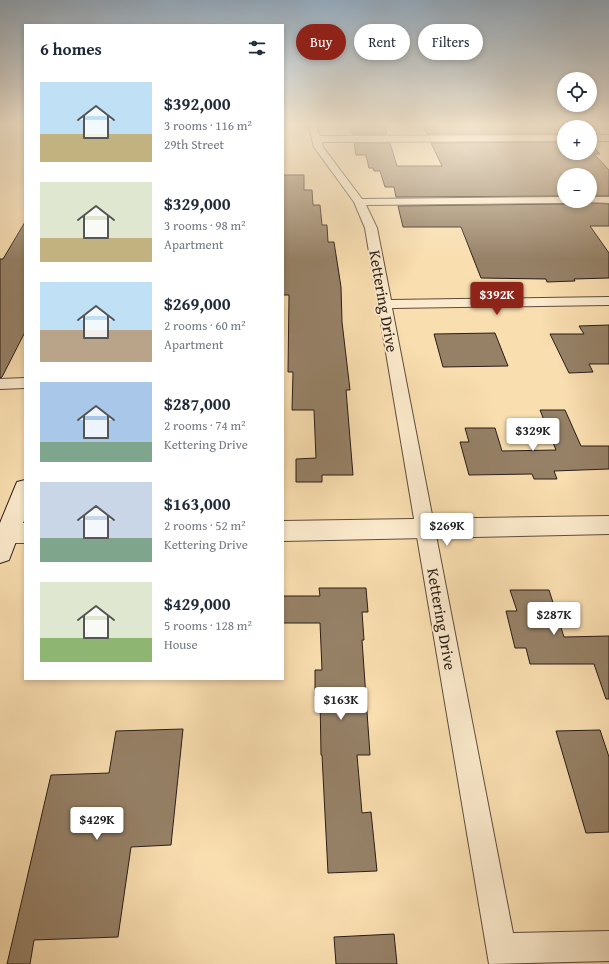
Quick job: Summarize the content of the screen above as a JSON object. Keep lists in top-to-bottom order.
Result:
{
  "streets": {
    "street": ["Kettering Drive"]
  },
  "page": {
    "chip": ["Buy", "Rent", "Filters"],
    "heading": "6 homes",
    "map_buttons": ["+", "−"],
    "list": [
      {
        "name": "$392,000",
        "note": "3 rooms · 116 m² · 29th Street"
      },
      {
        "name": "$329,000",
        "note": "3 rooms · 98 m² · Apartment"
      },
      {
        "name": "$269,000",
        "note": "2 rooms · 60 m² · Apartment"
      },
      {
        "name": "$287,000",
        "note": "2 rooms · 74 m² · Kettering Drive"
      },
      {
        "name": "$163,000",
        "note": "2 rooms · 52 m² · Kettering Drive"
      },
      {
        "name": "$429,000",
        "note": "5 rooms · 128 m² · House"
      }
    ],
    "price": [
      "$392K",
      "$329K",
      "$269K",
      "$287K",
      "$163K",
      "$429K"
    ]
  }
}
